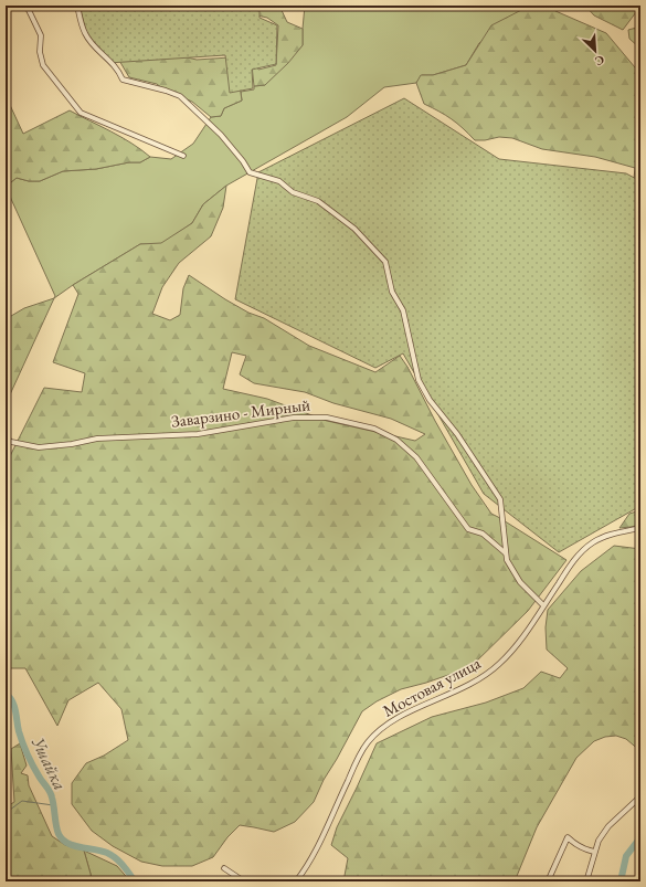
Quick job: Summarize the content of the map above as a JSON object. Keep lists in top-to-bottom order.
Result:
{
  "streets": {
    "street": ["Заварзино - Мирный", "Мостовая улица"]
  },
  "water": ["Ушайка"],
  "north": "bottom right"
}
